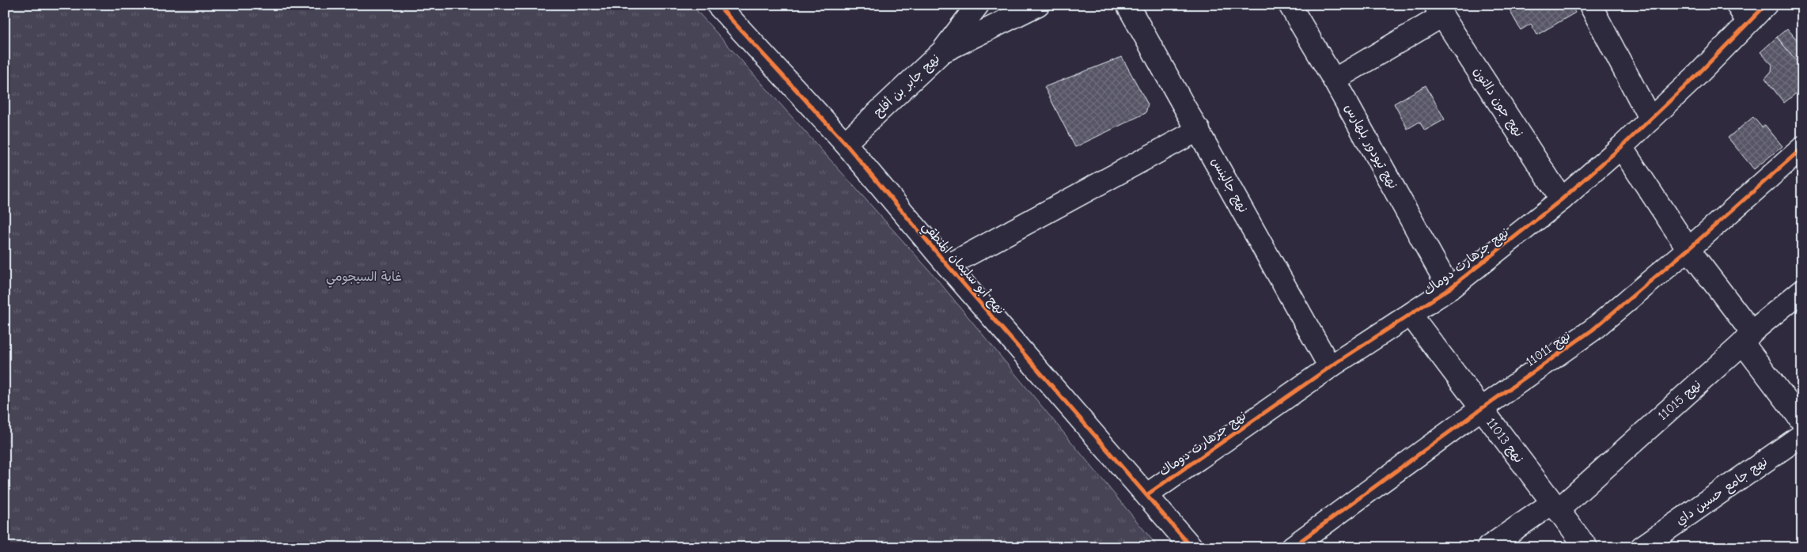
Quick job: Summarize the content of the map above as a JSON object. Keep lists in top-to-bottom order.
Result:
{
  "streets": {
    "street": [
      "نهج جابر بن أفلح",
      "نهج جون دالتون",
      "نهج تيودور بلهارس",
      "نهج جالينس",
      "نهج جرهارت دوماك",
      "نهج أبو سليمان المنطقي",
      "نهج 11011",
      "نهج 11015",
      "نهج 11013",
      "نهج جامع حسين داي"
    ]
  },
  "crossings": [
    ["نهج جابر بن أفلح", "نهج أبو سليمان المنطقي"],
    ["نهج جون دالتون", "نهج جرهارت دوماك"],
    ["نهج تيودور بلهارس", "نهج جرهارت دوماك"],
    ["نهج جالينس", "نهج جرهارت دوماك"],
    ["نهج جرهارت دوماك", "نهج أبو سليمان المنطقي"],
    ["نهج جرهارت دوماك", "نهج 11013"],
    ["نهج 11011", "نهج 11013"],
    ["نهج 11015", "نهج 11013"]
  ],
  "parks": ["غابة السيجومي"]
}
